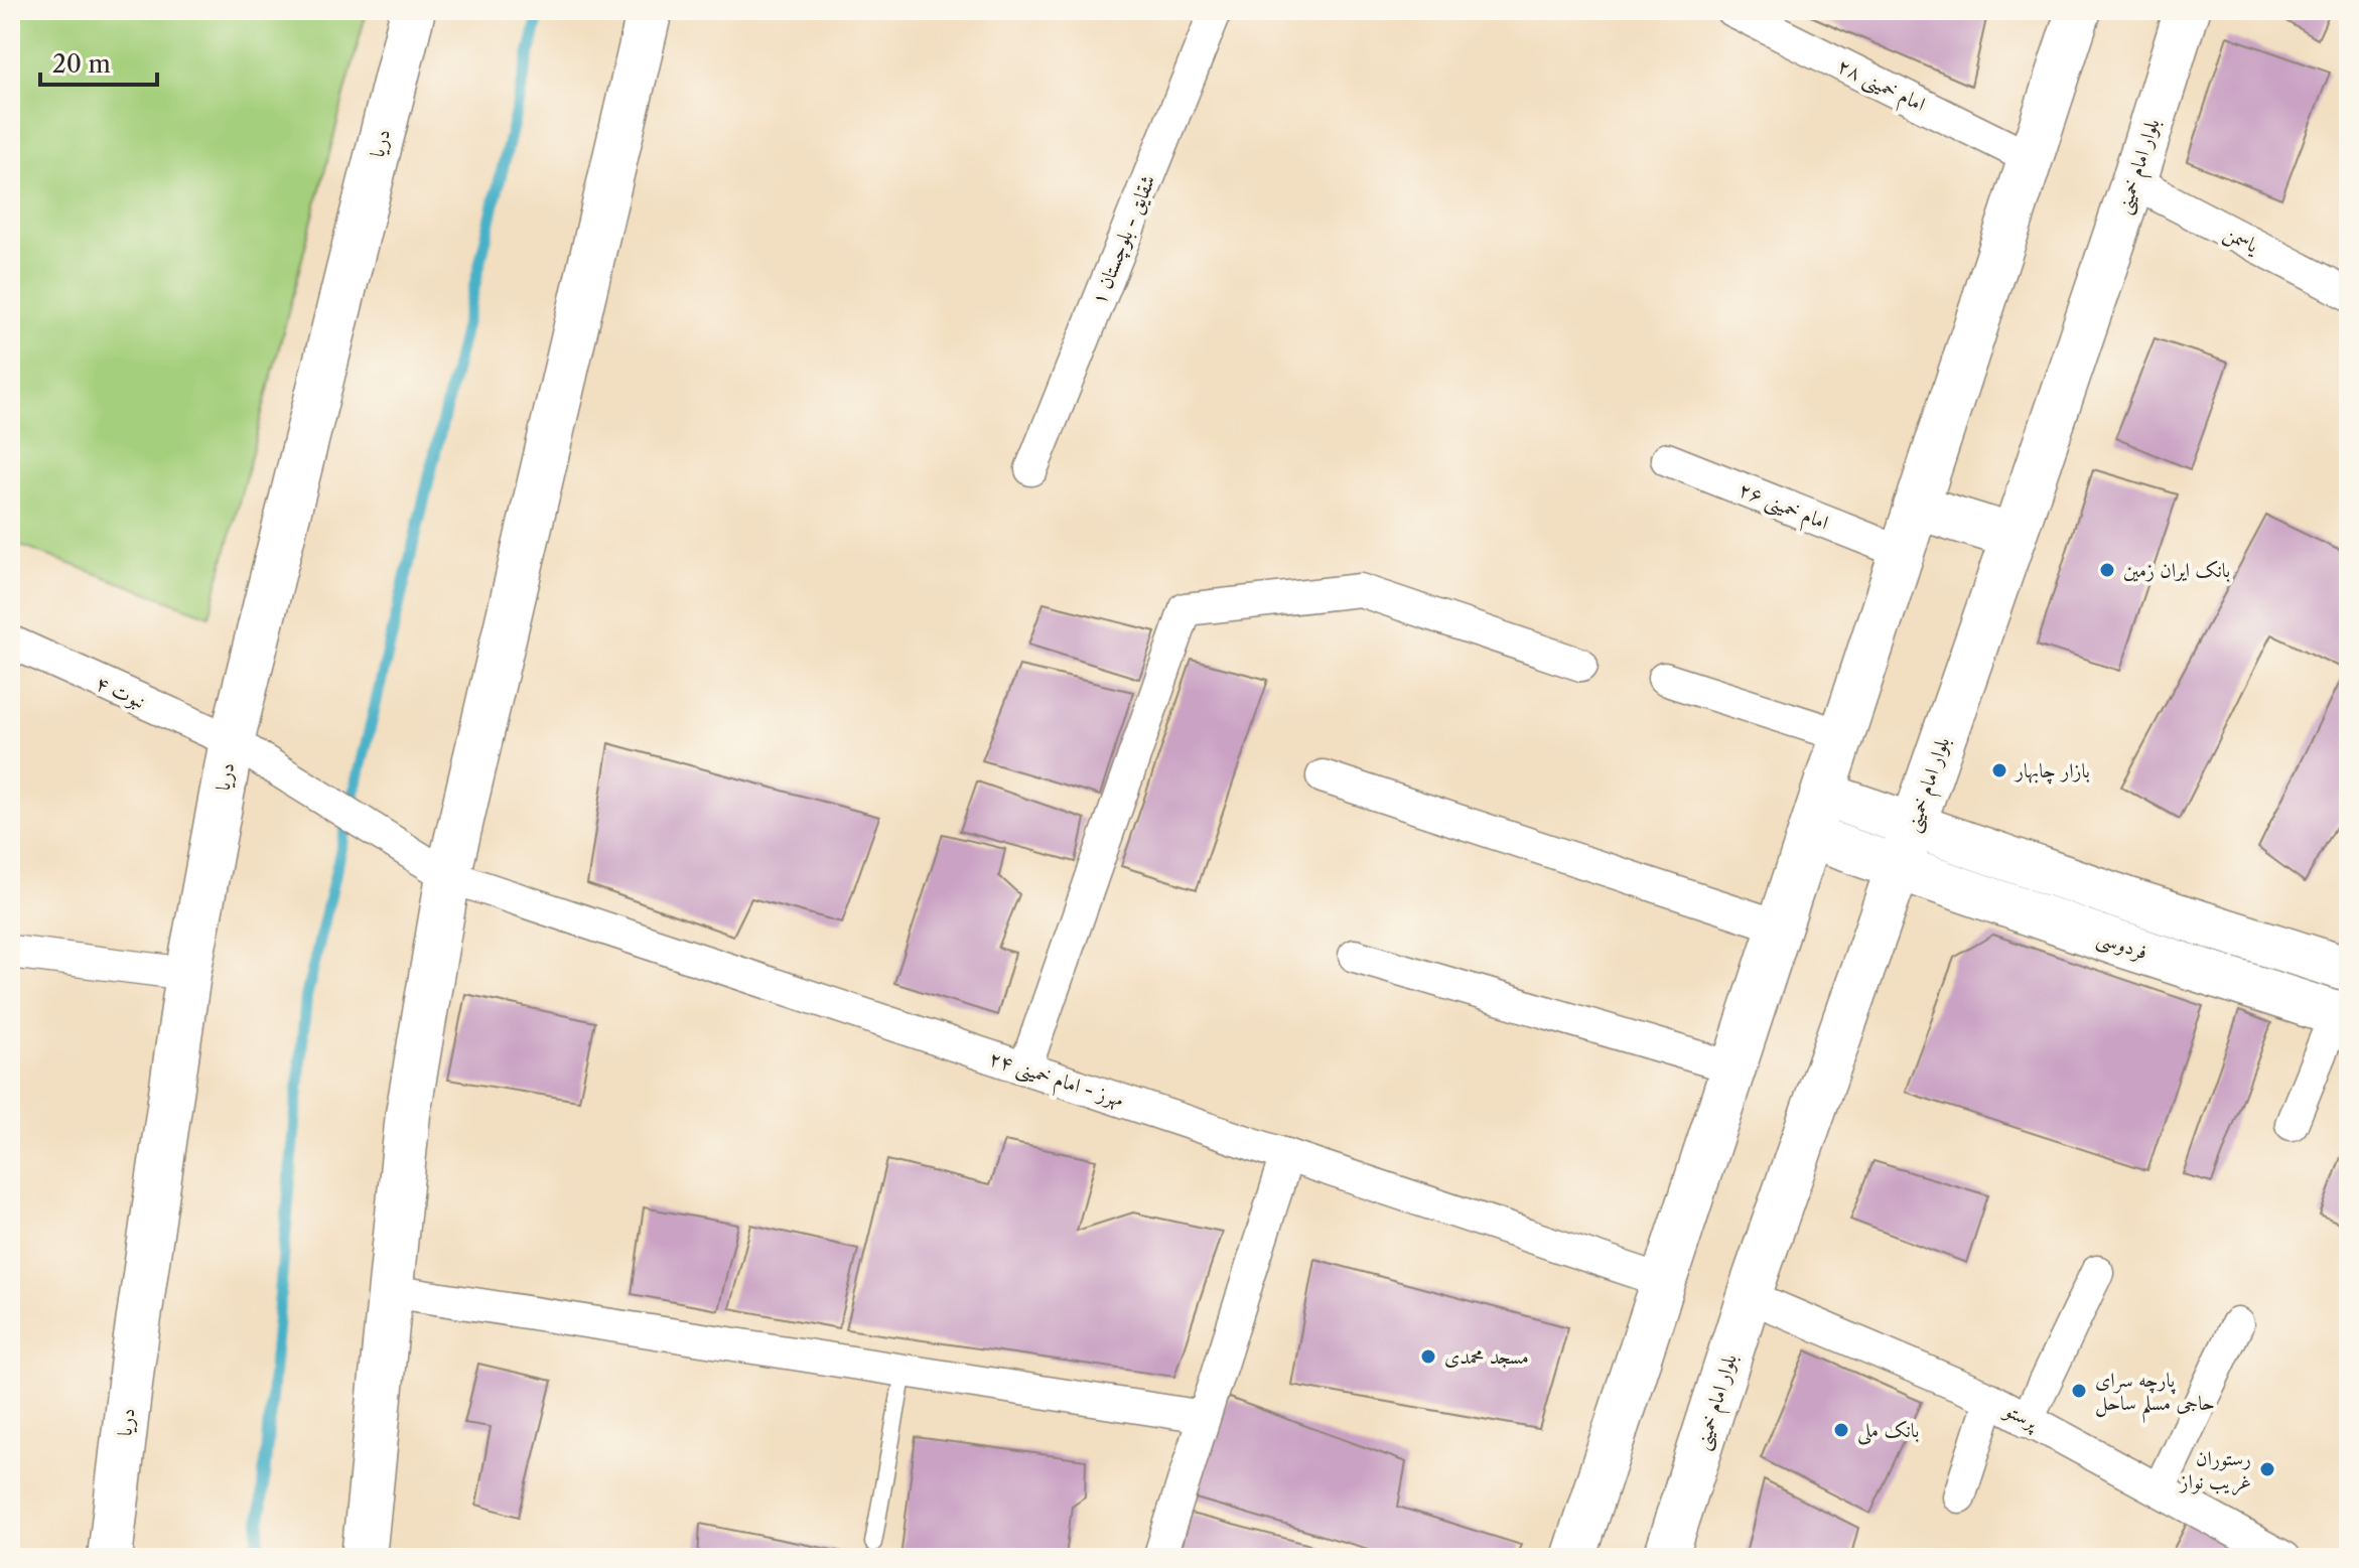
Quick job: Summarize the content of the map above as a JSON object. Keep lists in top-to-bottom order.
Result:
{
  "streets": {
    "street": [
      "امام خمینی ۲۸",
      "دریا",
      "بلوار امام خمینی",
      "یاسمن",
      "شقایق - بلوچستان ۱",
      "امام خمینی ۲۶",
      "نبوت ۴",
      "فردوسی",
      "مهرز - امام خمینی ۲۴",
      "پرستو"
    ]
  },
  "crossings": [
    ["دریا", "نبوت ۴"],
    ["بلوار امام خمینی", "یاسمن"],
    ["بلوار امام خمینی", "فردوسی"],
    ["بلوار امام خمینی", "پرستو"],
    ["نبوت ۴", "مهرز - امام خمینی ۲۴"]
  ],
  "places": [
    "بانک ایران زمین",
    "بازار چابهار",
    "مسجد محمدی",
    "پارچه سرای حاجی مسلم ساحل",
    "بانک ملی",
    "رستوران غریب نواز"
  ],
  "scale_bar": "20 m"
}
